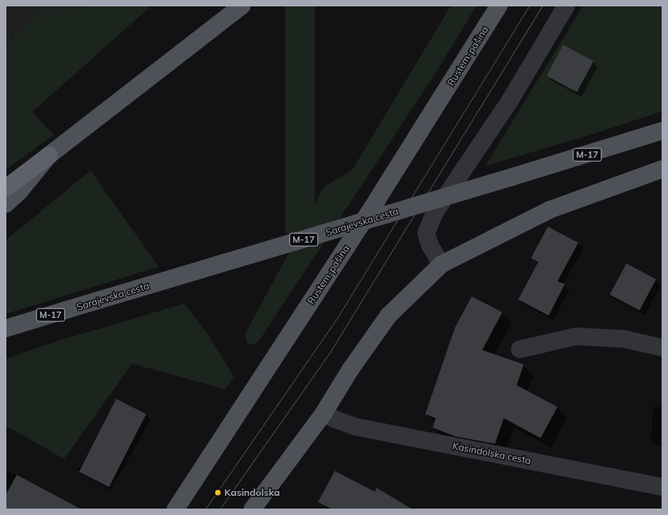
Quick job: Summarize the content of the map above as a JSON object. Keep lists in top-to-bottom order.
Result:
{
  "streets": {
    "main road": ["Rustem-pašina", "M-17", "Sarajevska cesta"],
    "street": ["Kasindolska cesta"]
  },
  "places": ["Kasindolska"]
}
